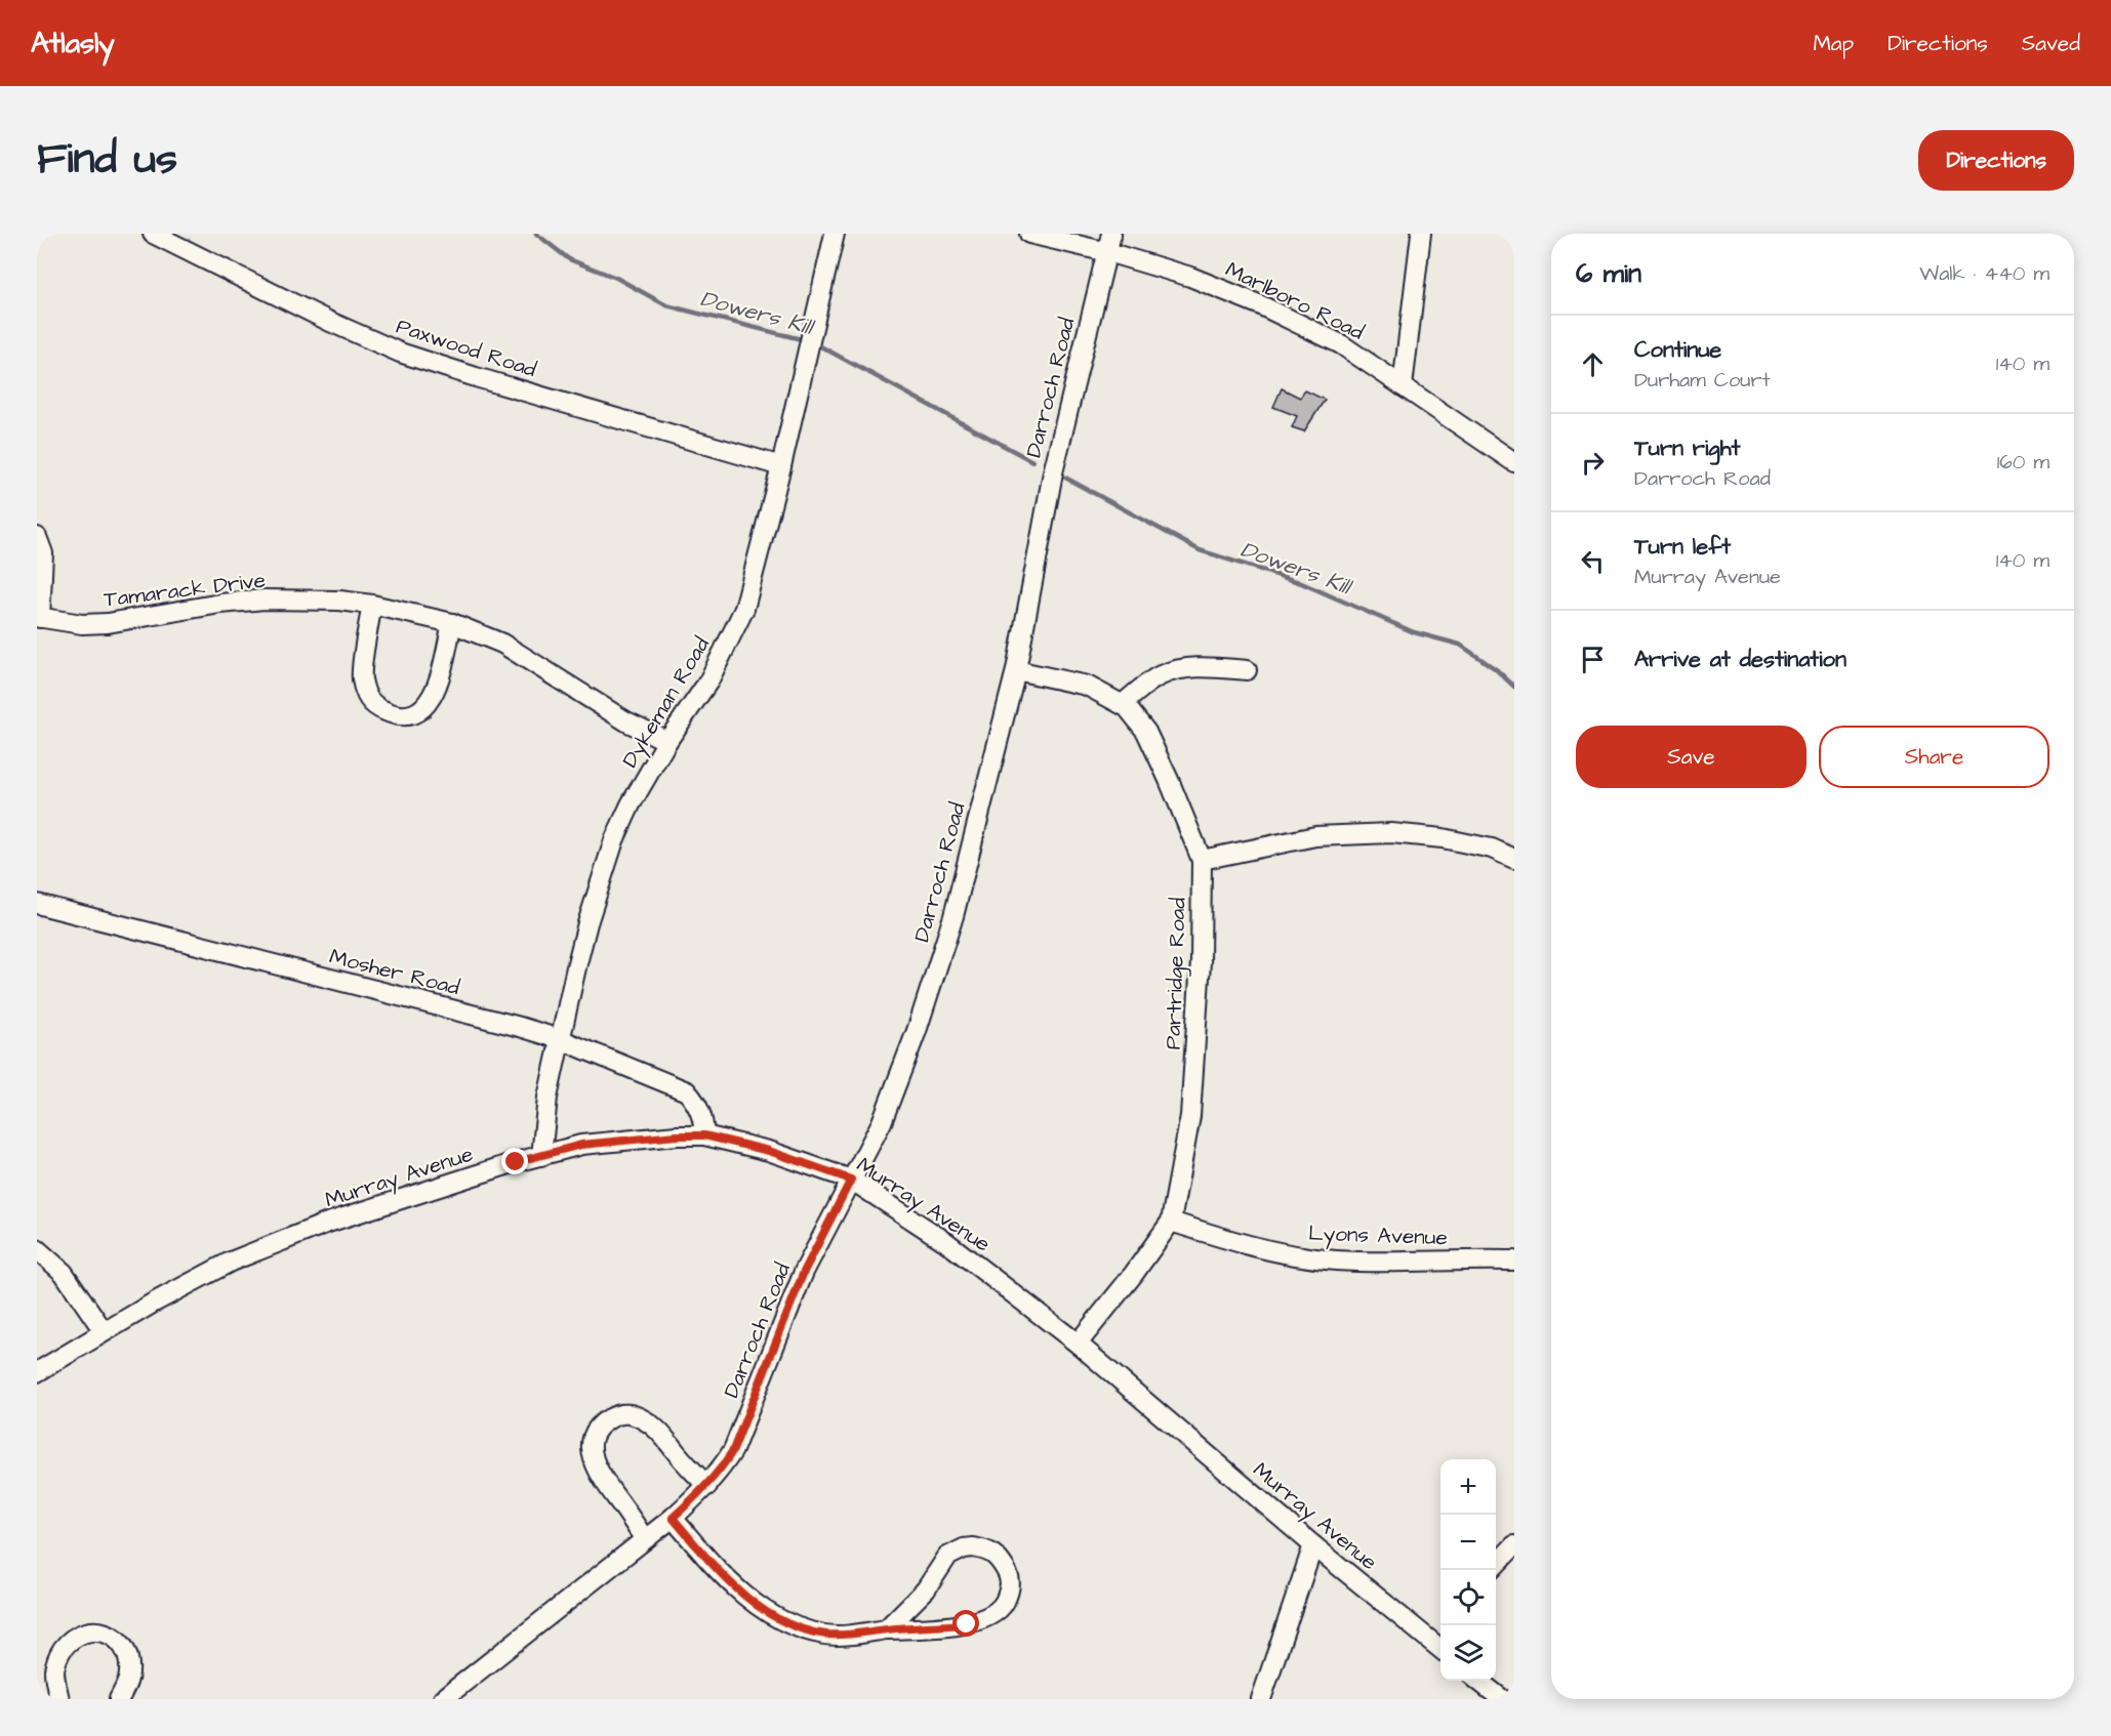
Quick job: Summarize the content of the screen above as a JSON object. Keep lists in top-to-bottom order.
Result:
{
  "streets": {
    "street": [
      "Marlboro Road",
      "Paxwood Road",
      "Darroch Road",
      "Tamarack Drive",
      "Dykeman Road",
      "Mosher Road",
      "Partridge Road",
      "Murray Avenue",
      "Lyons Avenue"
    ]
  },
  "crossings": [
    ["Marlboro Road", "Darroch Road"],
    ["Paxwood Road", "Dykeman Road"],
    ["Darroch Road", "Partridge Road"],
    ["Darroch Road", "Murray Avenue"],
    ["Tamarack Drive", "Dykeman Road"],
    ["Dykeman Road", "Mosher Road"],
    ["Dykeman Road", "Murray Avenue"],
    ["Mosher Road", "Murray Avenue"],
    ["Partridge Road", "Murray Avenue"],
    ["Partridge Road", "Lyons Avenue"]
  ],
  "water": ["Dowers Kill"],
  "page": {
    "header": "Atlasly",
    "nav": ["Map", "Directions", "Saved"],
    "title": "Find us",
    "buttons": [
      "Directions",
      ["Save", "Share"]
    ],
    "heading": ["6 min", "Walk · 440 m"],
    "list": [
      ["Continue", "Durham Court", "140 m"],
      ["Turn right", "Darroch Road", "160 m"],
      ["Turn left", "Murray Avenue", "140 m"],
      "Arrive at destination"
    ],
    "map_buttons": ["+", "−"]
  }
}
